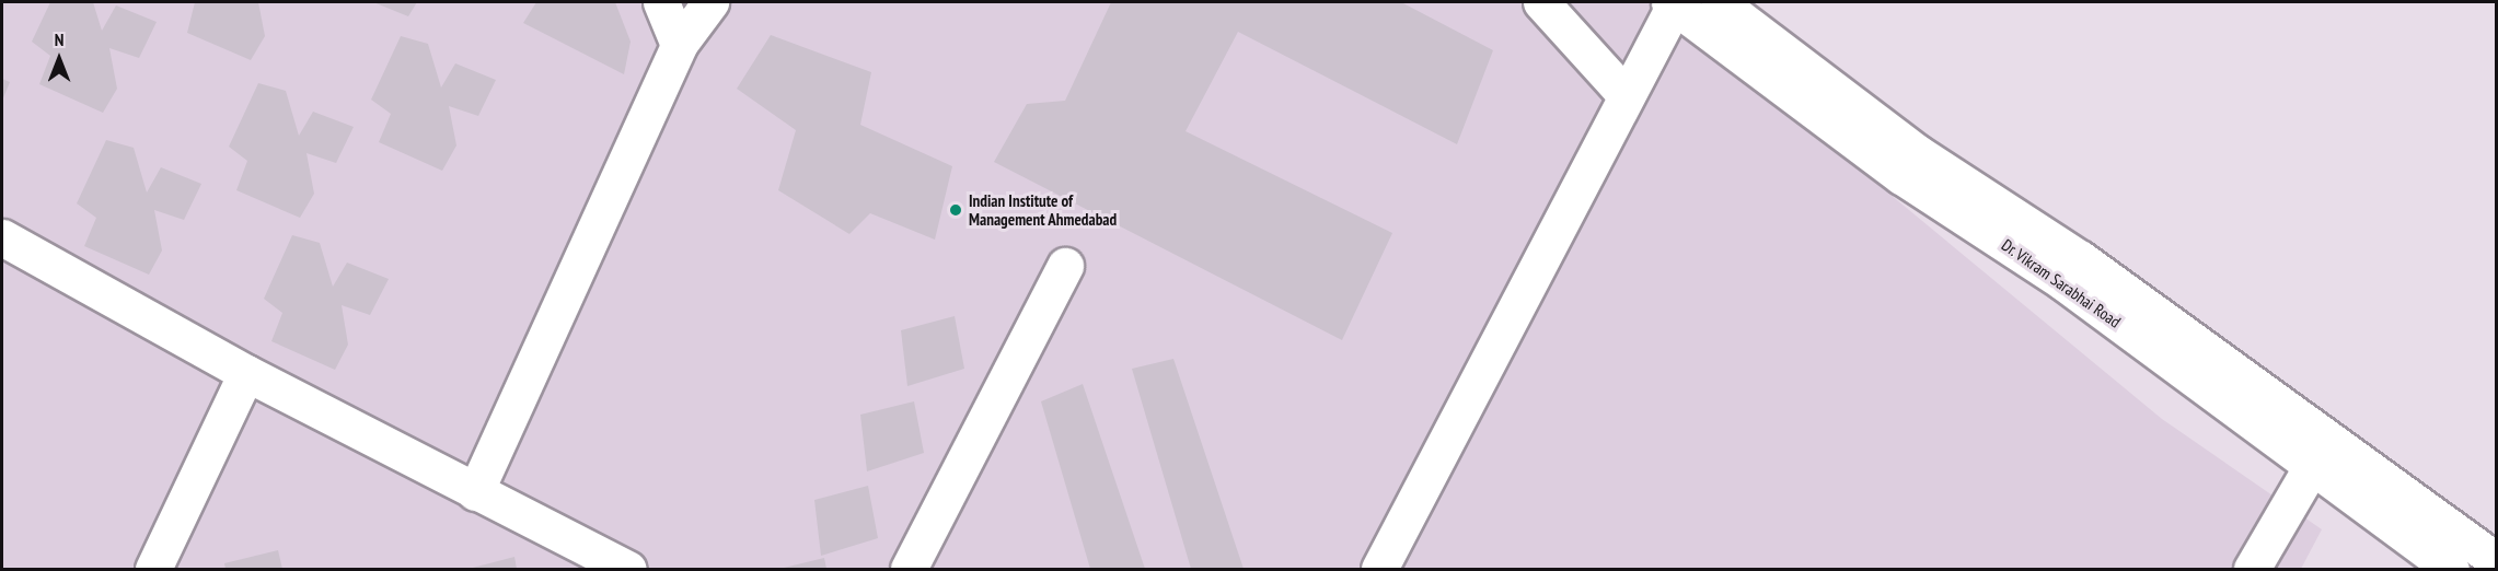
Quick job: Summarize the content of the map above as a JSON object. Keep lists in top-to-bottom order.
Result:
{
  "streets": {
    "main road": ["Dr. Vikram Sarabhai Road"]
  },
  "places": ["Indian Institute of Management Ahmedabad"],
  "north": "top"
}
